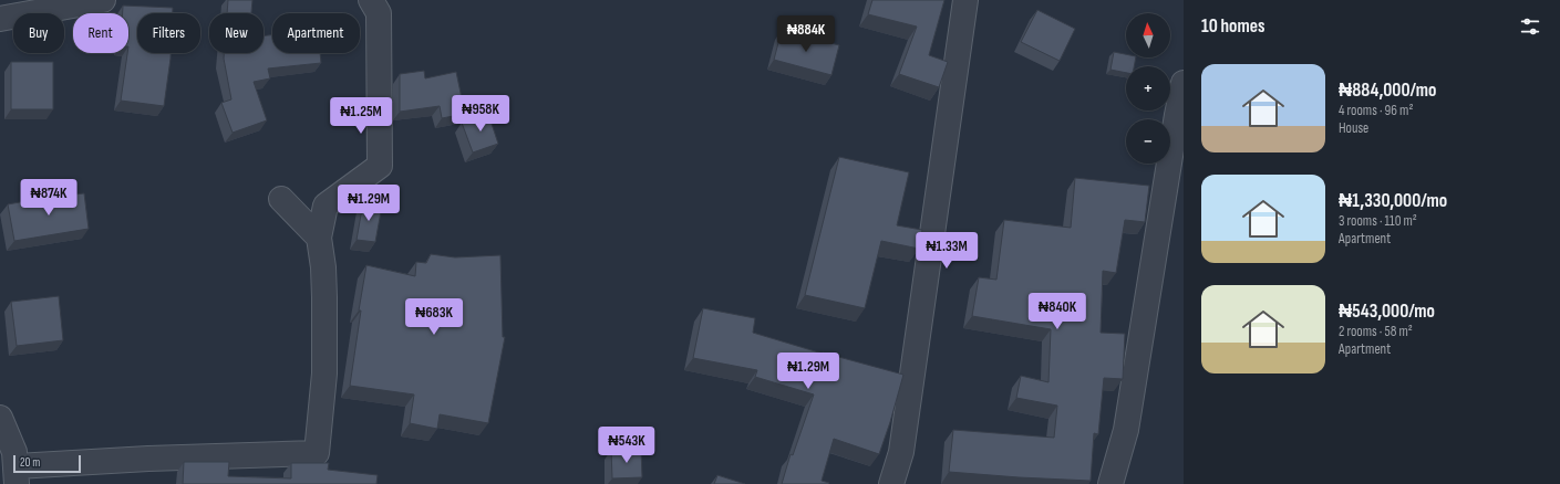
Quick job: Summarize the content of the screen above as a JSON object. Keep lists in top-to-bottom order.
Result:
{
  "scale_bar": "20 m",
  "north": "top",
  "page": {
    "heading": "10 homes",
    "map_buttons": ["+", "−"],
    "chip": [
      "Buy",
      "Rent",
      "Filters",
      "New",
      "Apartment"
    ],
    "price": [
      "₦884K",
      "₦958K",
      "₦1.25M",
      "₦874K",
      "₦1.29M",
      "₦1.33M",
      "₦840K",
      "₦683K",
      "₦1.29M",
      "₦543K"
    ],
    "list": [
      {
        "name": "₦884,000/mo",
        "note": "4 rooms · 96 m² · House"
      },
      {
        "name": "₦1,330,000/mo",
        "note": "3 rooms · 110 m² · Apartment"
      },
      {
        "name": "₦543,000/mo",
        "note": "2 rooms · 58 m² · Apartment"
      }
    ],
    "scale": "20 m"
  }
}
